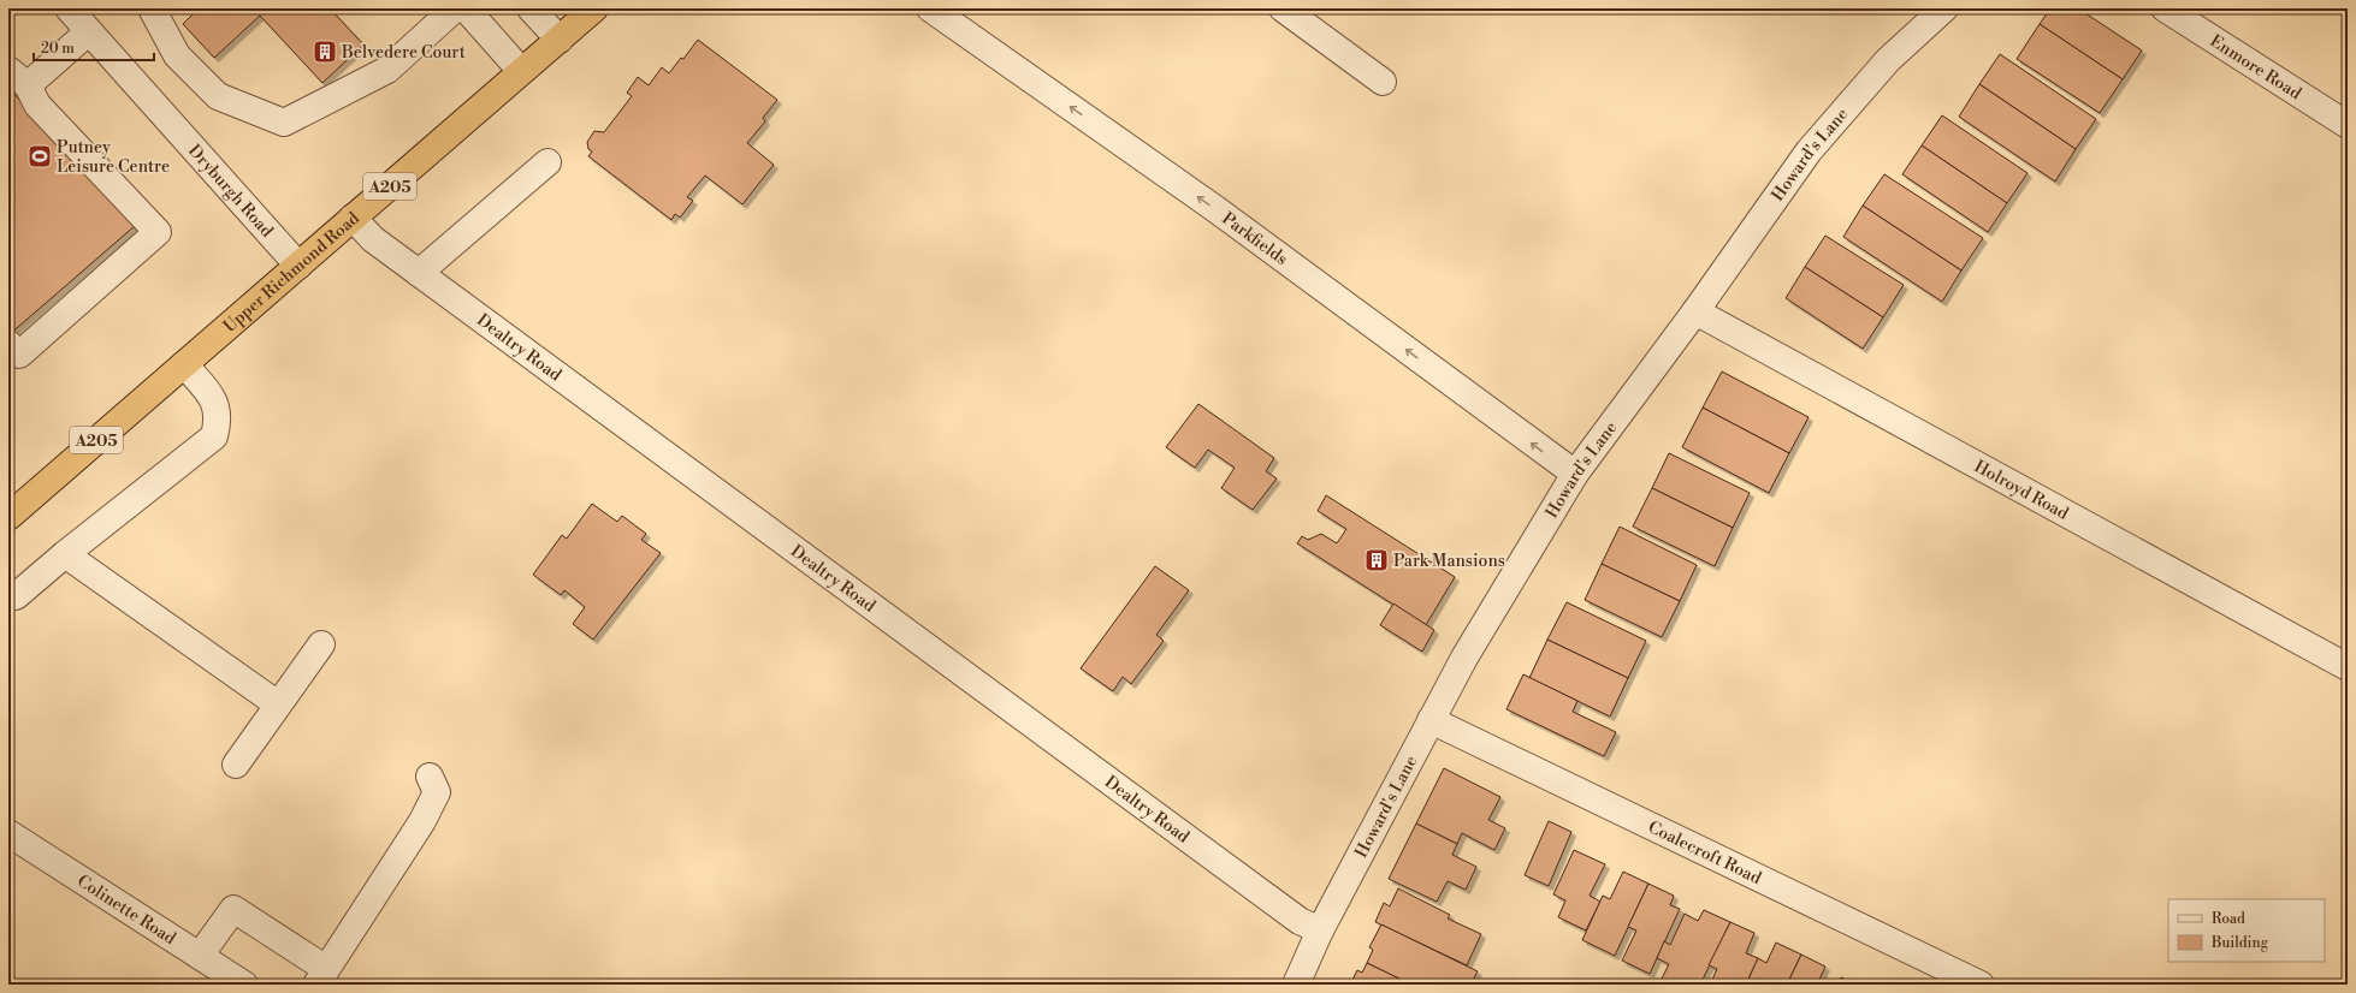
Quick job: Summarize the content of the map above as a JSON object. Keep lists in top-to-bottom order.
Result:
{
  "streets": {
    "highway": ["A205", "Upper Richmond Road"],
    "street": [
      "Enmore Road",
      "Howard's Lane",
      "Dryburgh Road",
      "Parkfields",
      "Dealtry Road",
      "Holroyd Road",
      "Coalecroft Road",
      "Colinette Road"
    ]
  },
  "crossings": [
    ["Howard's Lane", "Parkfields"],
    ["Howard's Lane", "Dealtry Road"],
    ["Howard's Lane", "Holroyd Road"],
    ["Howard's Lane", "Coalecroft Road"],
    ["Dryburgh Road", "Upper Richmond Road"],
    ["Upper Richmond Road", "Dealtry Road"]
  ],
  "one_way": ["Parkfields"],
  "places": {
    "building": ["Belvedere Court", "Park Mansions"],
    "sports": ["Putney Leisure Centre"]
  },
  "legend": ["Road", "Building"],
  "scale_bar": "20 m"
}
